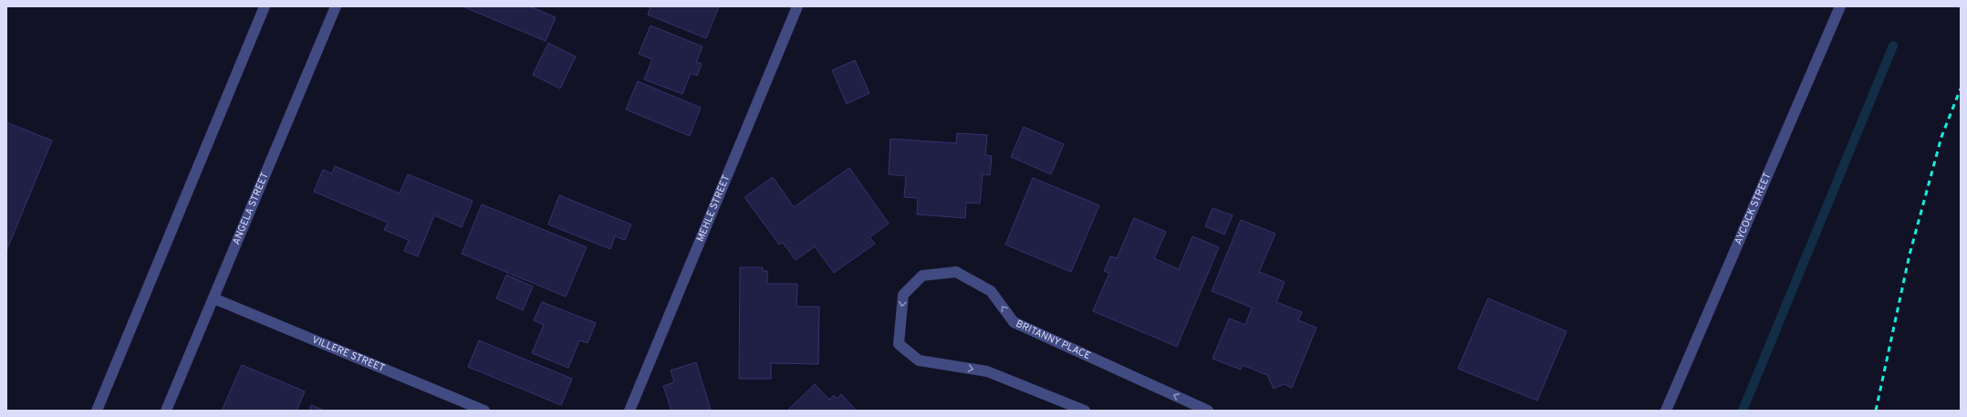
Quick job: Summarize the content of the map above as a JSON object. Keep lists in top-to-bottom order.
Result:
{
  "streets": {
    "street": [
      "ANGELA STREET",
      "MEHLE STREET",
      "AYCOCK STREET",
      "BRITANNY PLACE",
      "VILLERE STREET"
    ]
  },
  "crossings": [
    ["ANGELA STREET", "VILLERE STREET"]
  ]
}
